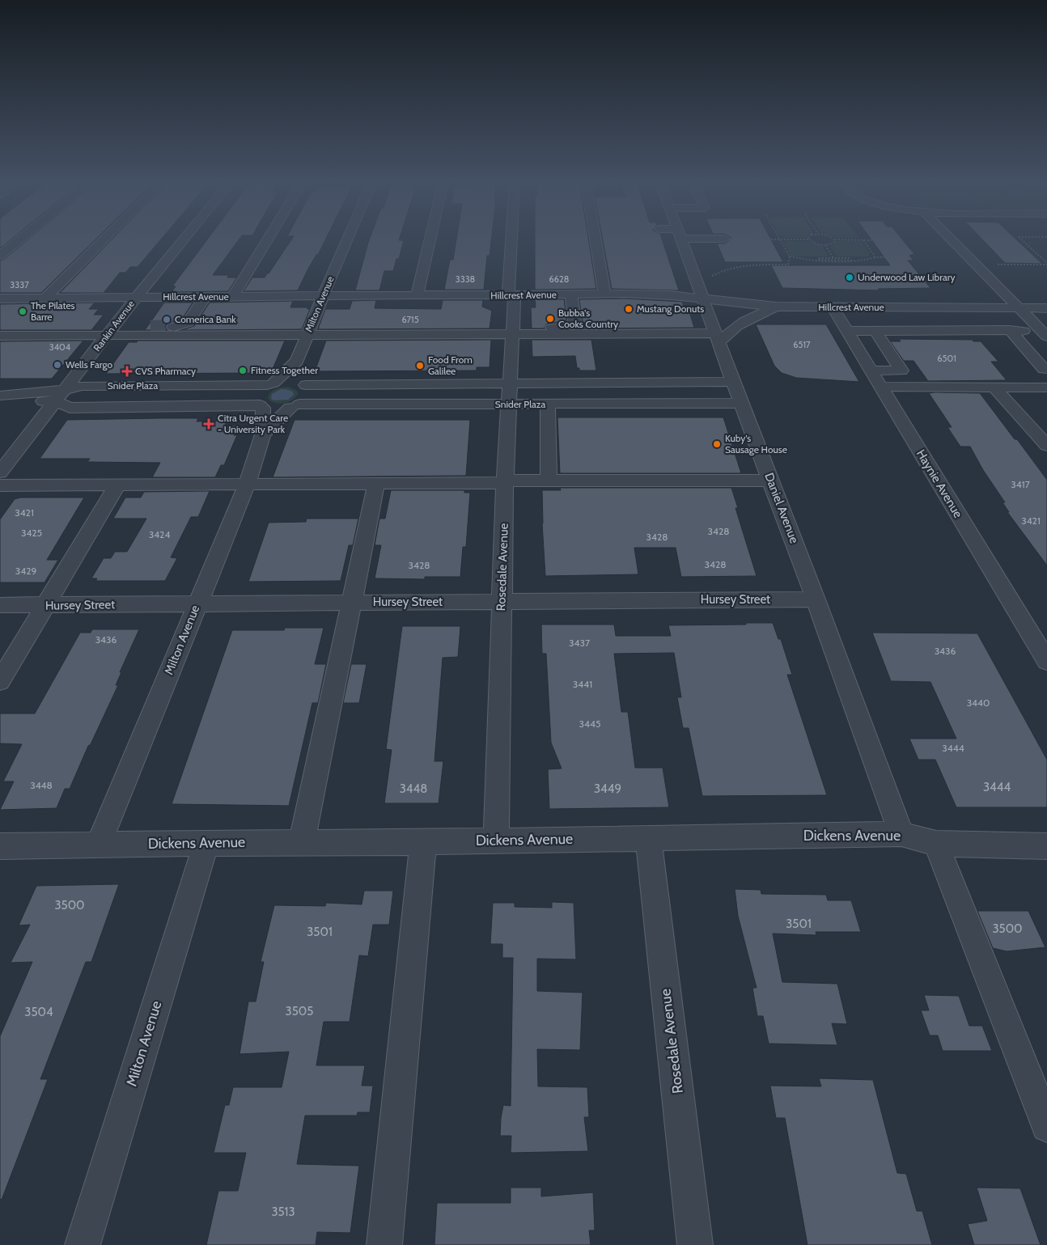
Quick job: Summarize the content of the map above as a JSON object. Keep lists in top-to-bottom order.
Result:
{
  "streets": {
    "street": [
      "Hillcrest Avenue",
      "Milton Avenue",
      "Rankin Avenue",
      "Snider Plaza",
      "Haynie Avenue",
      "Daniel Avenue",
      "Rosedale Avenue",
      "Hursey Street",
      "Dickens Avenue"
    ]
  },
  "crossings": [
    ["Hillcrest Avenue", "Milton Avenue"],
    ["Hillcrest Avenue", "Rankin Avenue"],
    ["Hillcrest Avenue", "Haynie Avenue"],
    ["Hillcrest Avenue", "Daniel Avenue"],
    ["Hillcrest Avenue", "Rosedale Avenue"],
    ["Milton Avenue", "Snider Plaza"],
    ["Milton Avenue", "Hursey Street"],
    ["Milton Avenue", "Dickens Avenue"],
    ["Rankin Avenue", "Snider Plaza"],
    ["Snider Plaza", "Daniel Avenue"],
    ["Snider Plaza", "Rosedale Avenue"],
    ["Daniel Avenue", "Hursey Street"],
    ["Daniel Avenue", "Dickens Avenue"],
    ["Rosedale Avenue", "Hursey Street"],
    ["Rosedale Avenue", "Dickens Avenue"]
  ],
  "places": {
    "other": [
      "Underwood Law Library",
      "Mustang Donuts",
      "The Pilates Barre",
      "Bubba's Cooks Country",
      "Comerica Bank",
      "Wells Fargo",
      "Food From Galilee",
      "Fitness Together",
      "Kuby's Sausage House"
    ],
    "health": ["CVS Pharmacy", "Citra Urgent Care - University Park"]
  },
  "house_numbers": [
    "3338",
    "6628",
    "3337",
    "6715",
    "6517",
    "3404",
    "6501",
    "3417",
    "3421",
    "3421",
    "3428",
    "3425",
    "3424",
    "3428",
    "3428",
    "3428",
    "3429",
    "3436",
    "3437",
    "3436",
    "3441",
    "3440",
    "3445",
    "3444",
    "3448",
    "3444",
    "3448",
    "3449",
    "3500",
    "3501",
    "3500",
    "3501",
    "3505",
    "3504",
    "3513"
  ]
}
